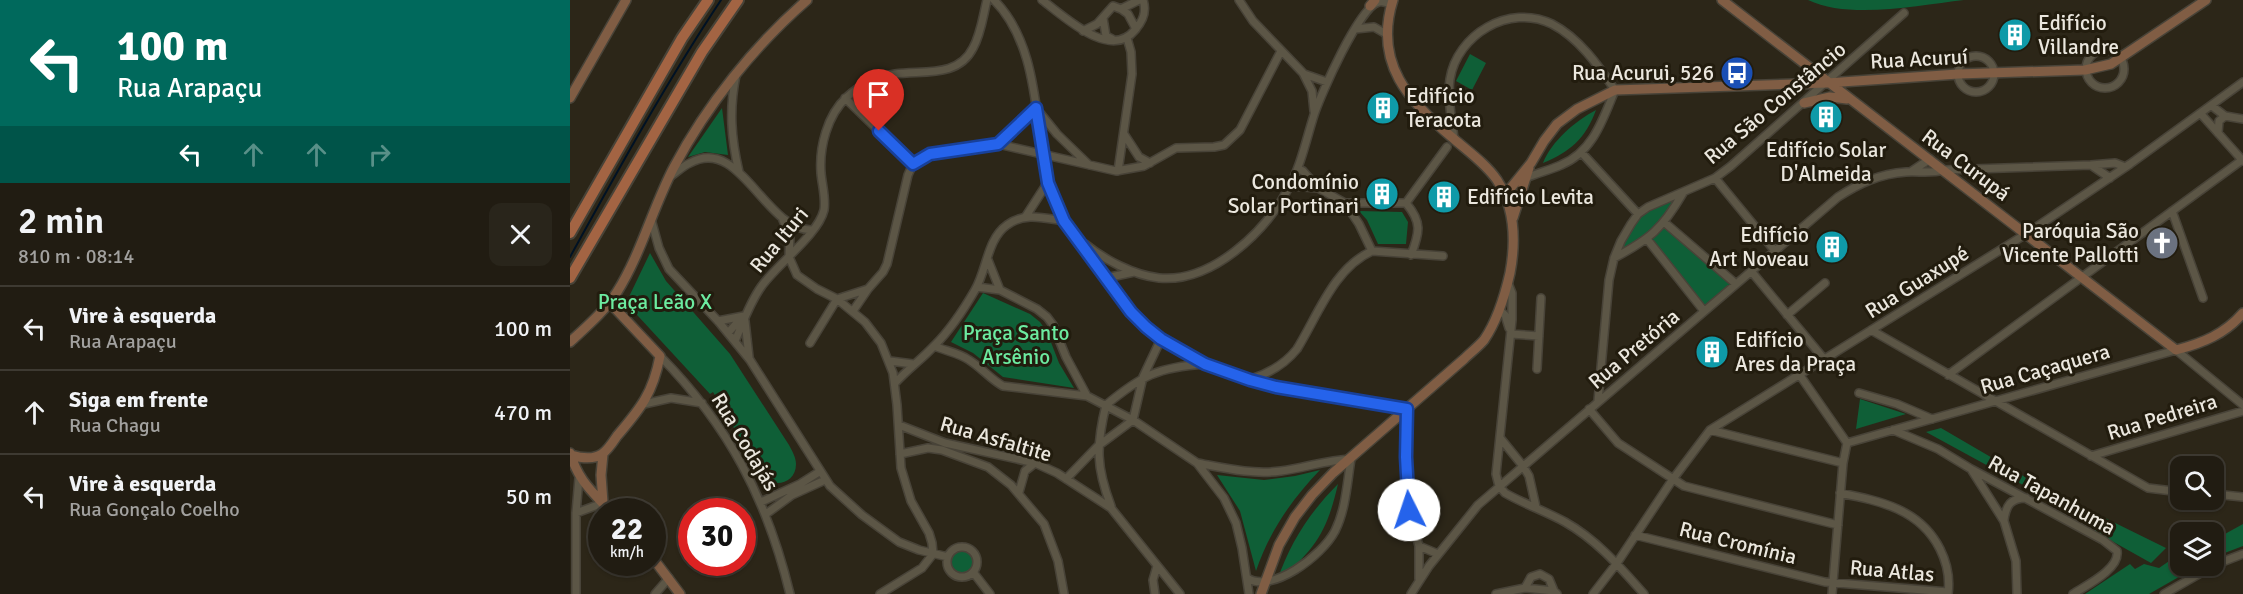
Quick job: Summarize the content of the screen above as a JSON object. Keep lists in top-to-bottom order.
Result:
{
  "streets": {
    "street": [
      "Rua Acuruí",
      "Rua São Constâncio",
      "Rua Curupá",
      "Rua Ituri",
      "Rua Guaxupé",
      "Rua Pretória",
      "Rua Caçaquera",
      "Rua Pedreira",
      "Rua Asfaltite",
      "Rua Codajás",
      "Rua Tapanhuma",
      "Rua Cromínia",
      "Rua Atlas"
    ]
  },
  "crossings": [
    ["Rua Acuruí", "Rua São Constâncio"],
    ["Rua Acuruí", "Rua Curupá"],
    ["Rua São Constâncio", "Rua Curupá"],
    ["Rua São Constâncio", "Rua Pretória"],
    ["Rua Curupá", "Rua Guaxupé"],
    ["Rua Curupá", "Rua Pretória"],
    ["Rua Curupá", "Rua Caçaquera"],
    ["Rua Guaxupé", "Rua Pretória"],
    ["Rua Guaxupé", "Rua Cromínia"],
    ["Rua Caçaquera", "Rua Tapanhuma"],
    ["Rua Cromínia", "Rua Atlas"]
  ],
  "parks": ["Praça Leão X", "Praça Santo Arsênio"],
  "places": {
    "building": [
      "Edifício Villandre",
      "Edifício Teracota",
      "Edifício Solar D'Almeida",
      "Condomínio Solar Portinari",
      "Edifício Levita",
      "Edifício Art Noveau",
      "Edifício Ares da Praça"
    ],
    "bus stop": ["Rua Acurui, 526"],
    "church": ["Paróquia São Vicente Pallotti"]
  },
  "page": {
    "turn": ["100 m", "Rua Arapaçu"],
    "heading": ["2 min", "810 m · 08:14"],
    "list": [
      {
        "name": "Vire à esquerda",
        "note": "Rua Arapaçu",
        "value": "100 m"
      },
      {
        "name": "Siga em frente",
        "note": "Rua Chagu",
        "value": "470 m"
      },
      {
        "name": "Vire à esquerda",
        "note": "Rua Gonçalo Coelho",
        "value": "50 m"
      }
    ],
    "speed": "22 km/h",
    "limit": "30"
  }
}
